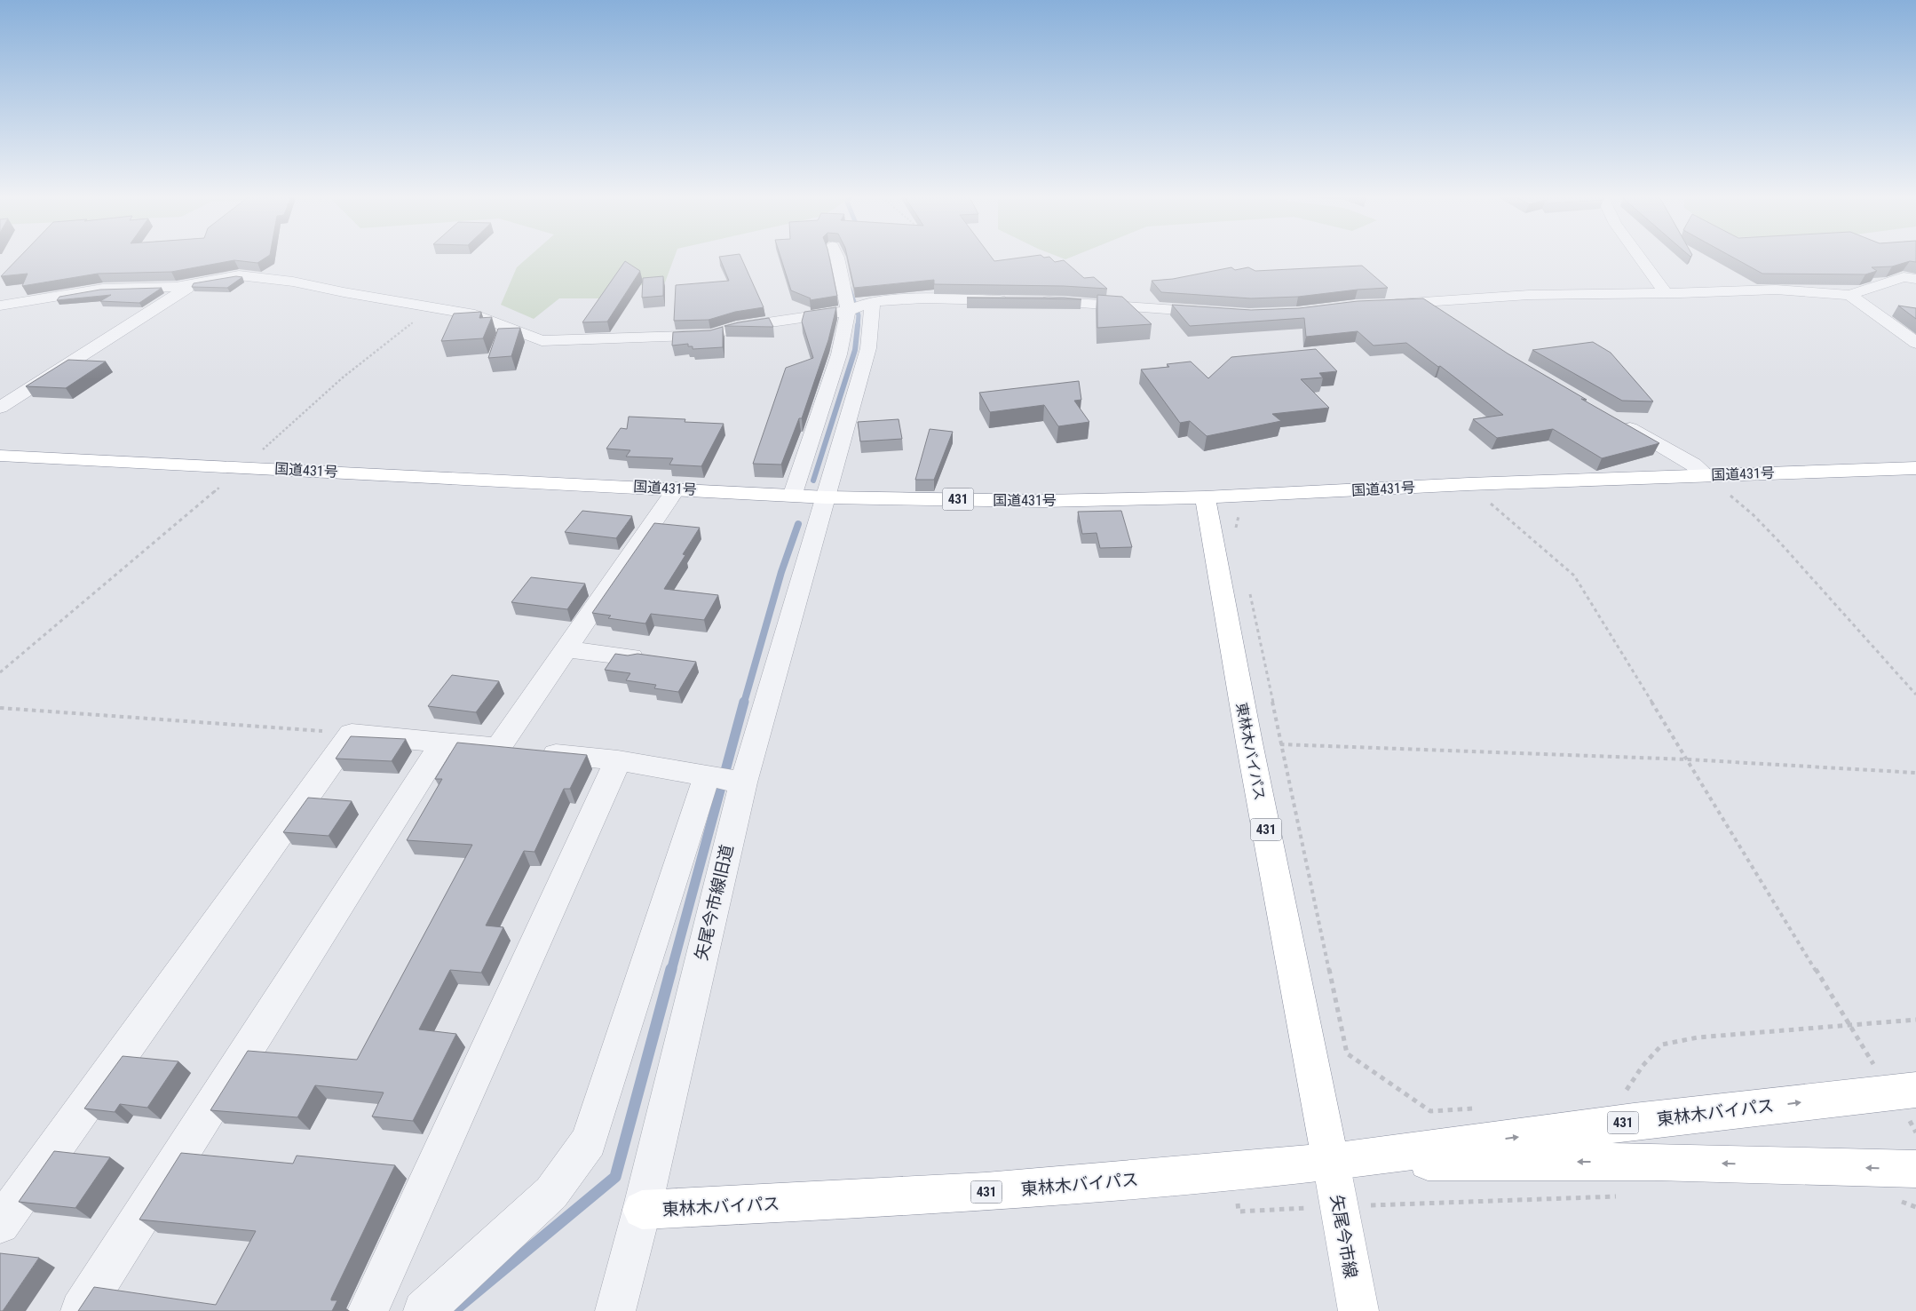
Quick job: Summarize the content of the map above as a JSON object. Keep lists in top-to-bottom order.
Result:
{
  "streets": {
    "main road": [
      "国道431号",
      "431",
      "東林木バイパス",
      "矢尾今市線"
    ],
    "street": ["矢尾今市線旧道"]
  },
  "crossings": [
    ["国道431号", "東林木バイパス"],
    ["国道431号", "矢尾今市線旧道"],
    ["東林木バイパス", "矢尾今市線旧道"],
    ["東林木バイパス", "矢尾今市線"]
  ]
}
